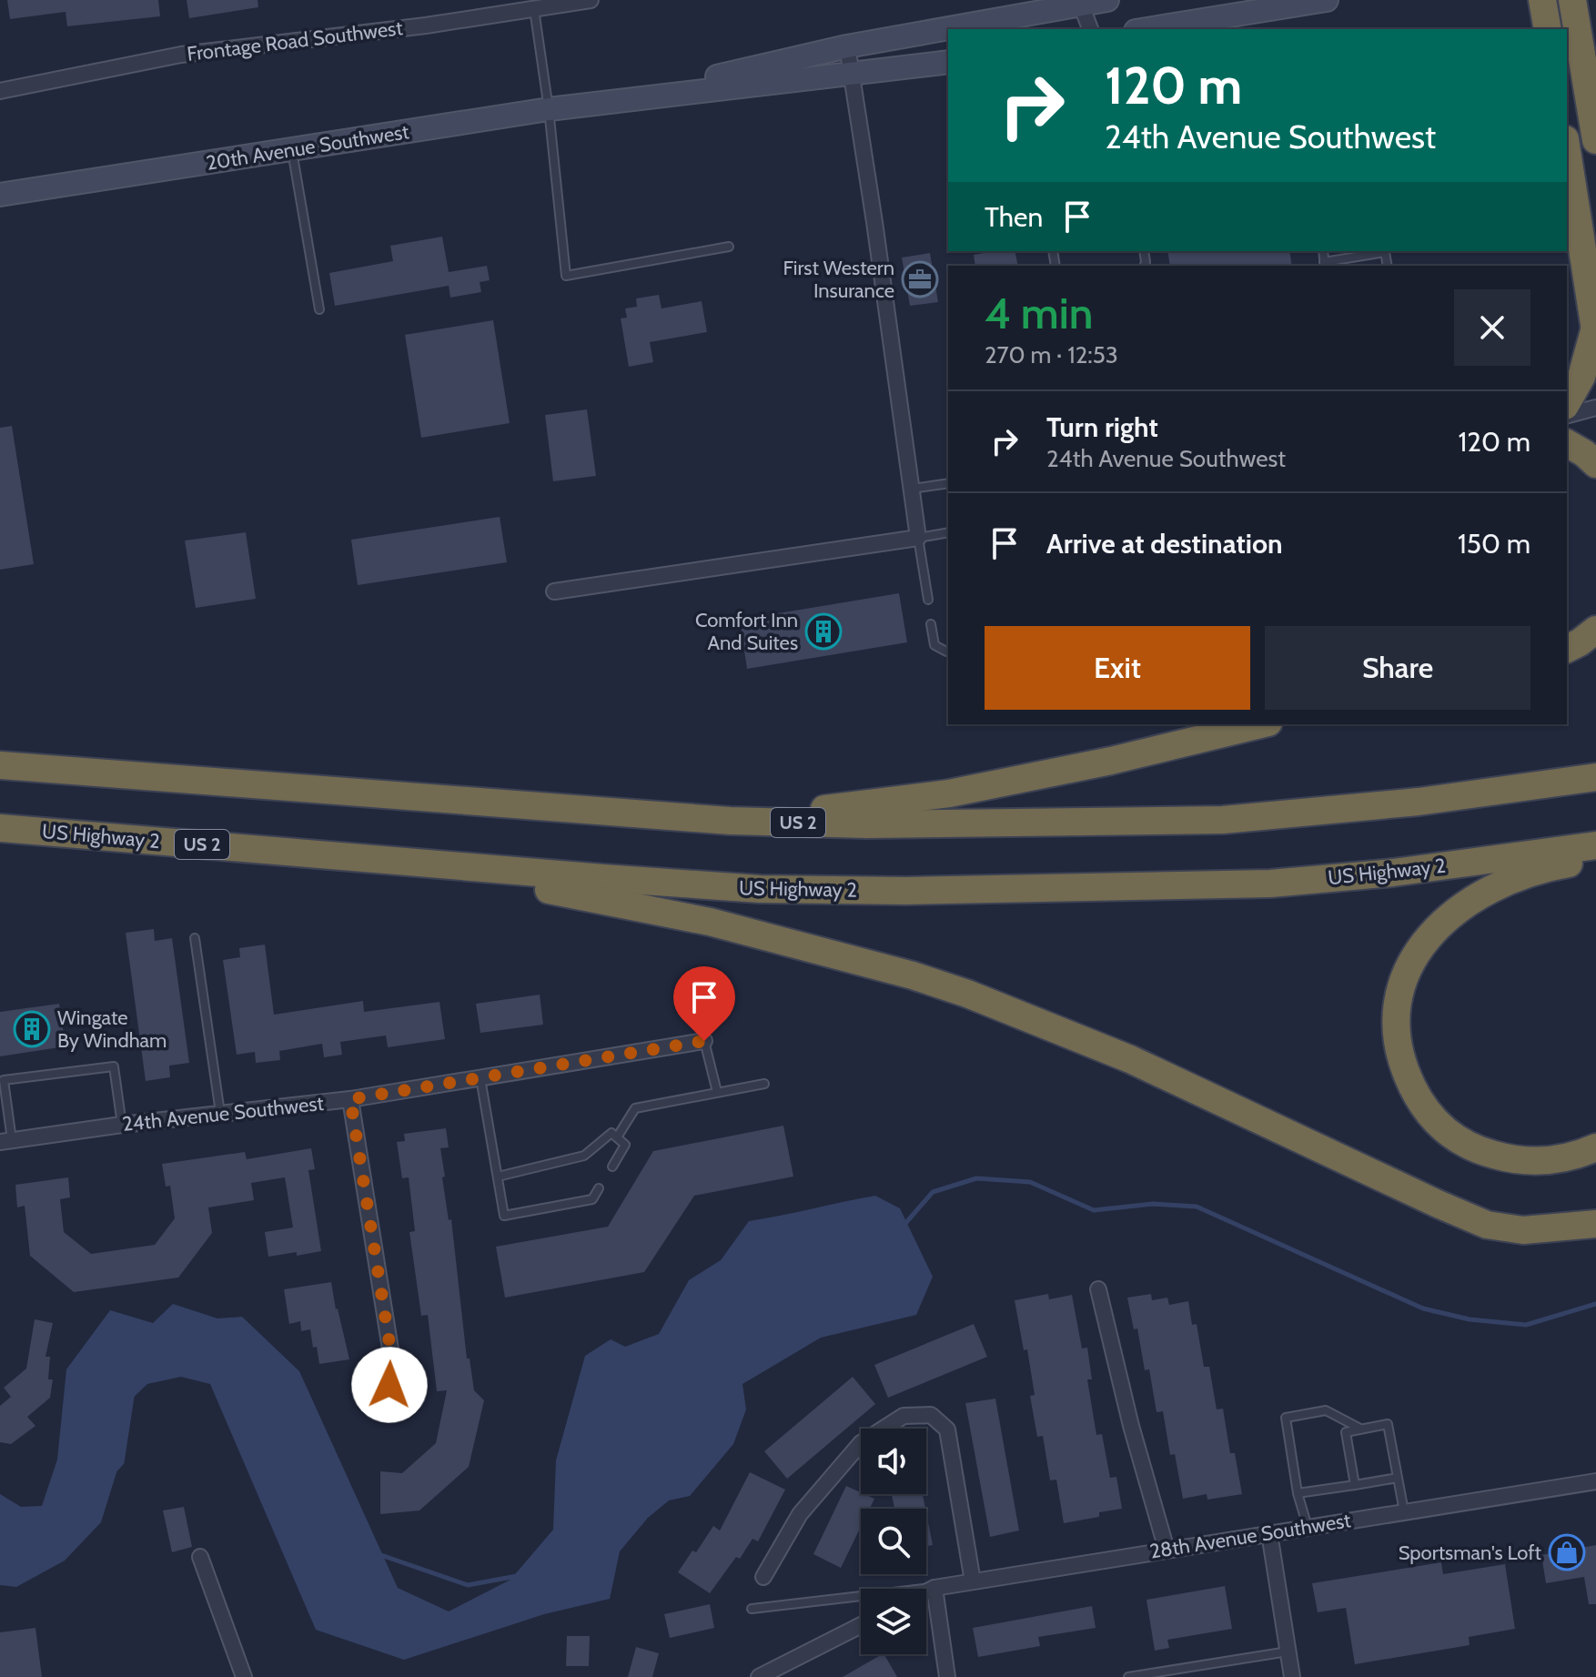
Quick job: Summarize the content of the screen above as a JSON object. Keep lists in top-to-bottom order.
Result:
{
  "streets": {
    "highway": ["US 2", "US Highway 2"],
    "street": [
      "Frontage Road Southwest",
      "20th Avenue Southwest",
      "24th Avenue Southwest",
      "28th Avenue Southwest"
    ]
  },
  "places": {
    "office": ["First Western Insurance"],
    "building": ["Comfort Inn And Suites", "Wingate By Windham"],
    "shop": ["Sportsman's Loft"]
  },
  "page": {
    "turn": ["120 m", "24th Avenue Southwest"],
    "then": "Then",
    "heading": ["4 min", "270 m · 12:53"],
    "list": [
      {
        "name": "Turn right",
        "note": "24th Avenue Southwest",
        "value": "120 m"
      },
      {
        "name": "Arrive at destination",
        "value": "150 m"
      }
    ],
    "buttons": ["Exit", "Share"]
  }
}
